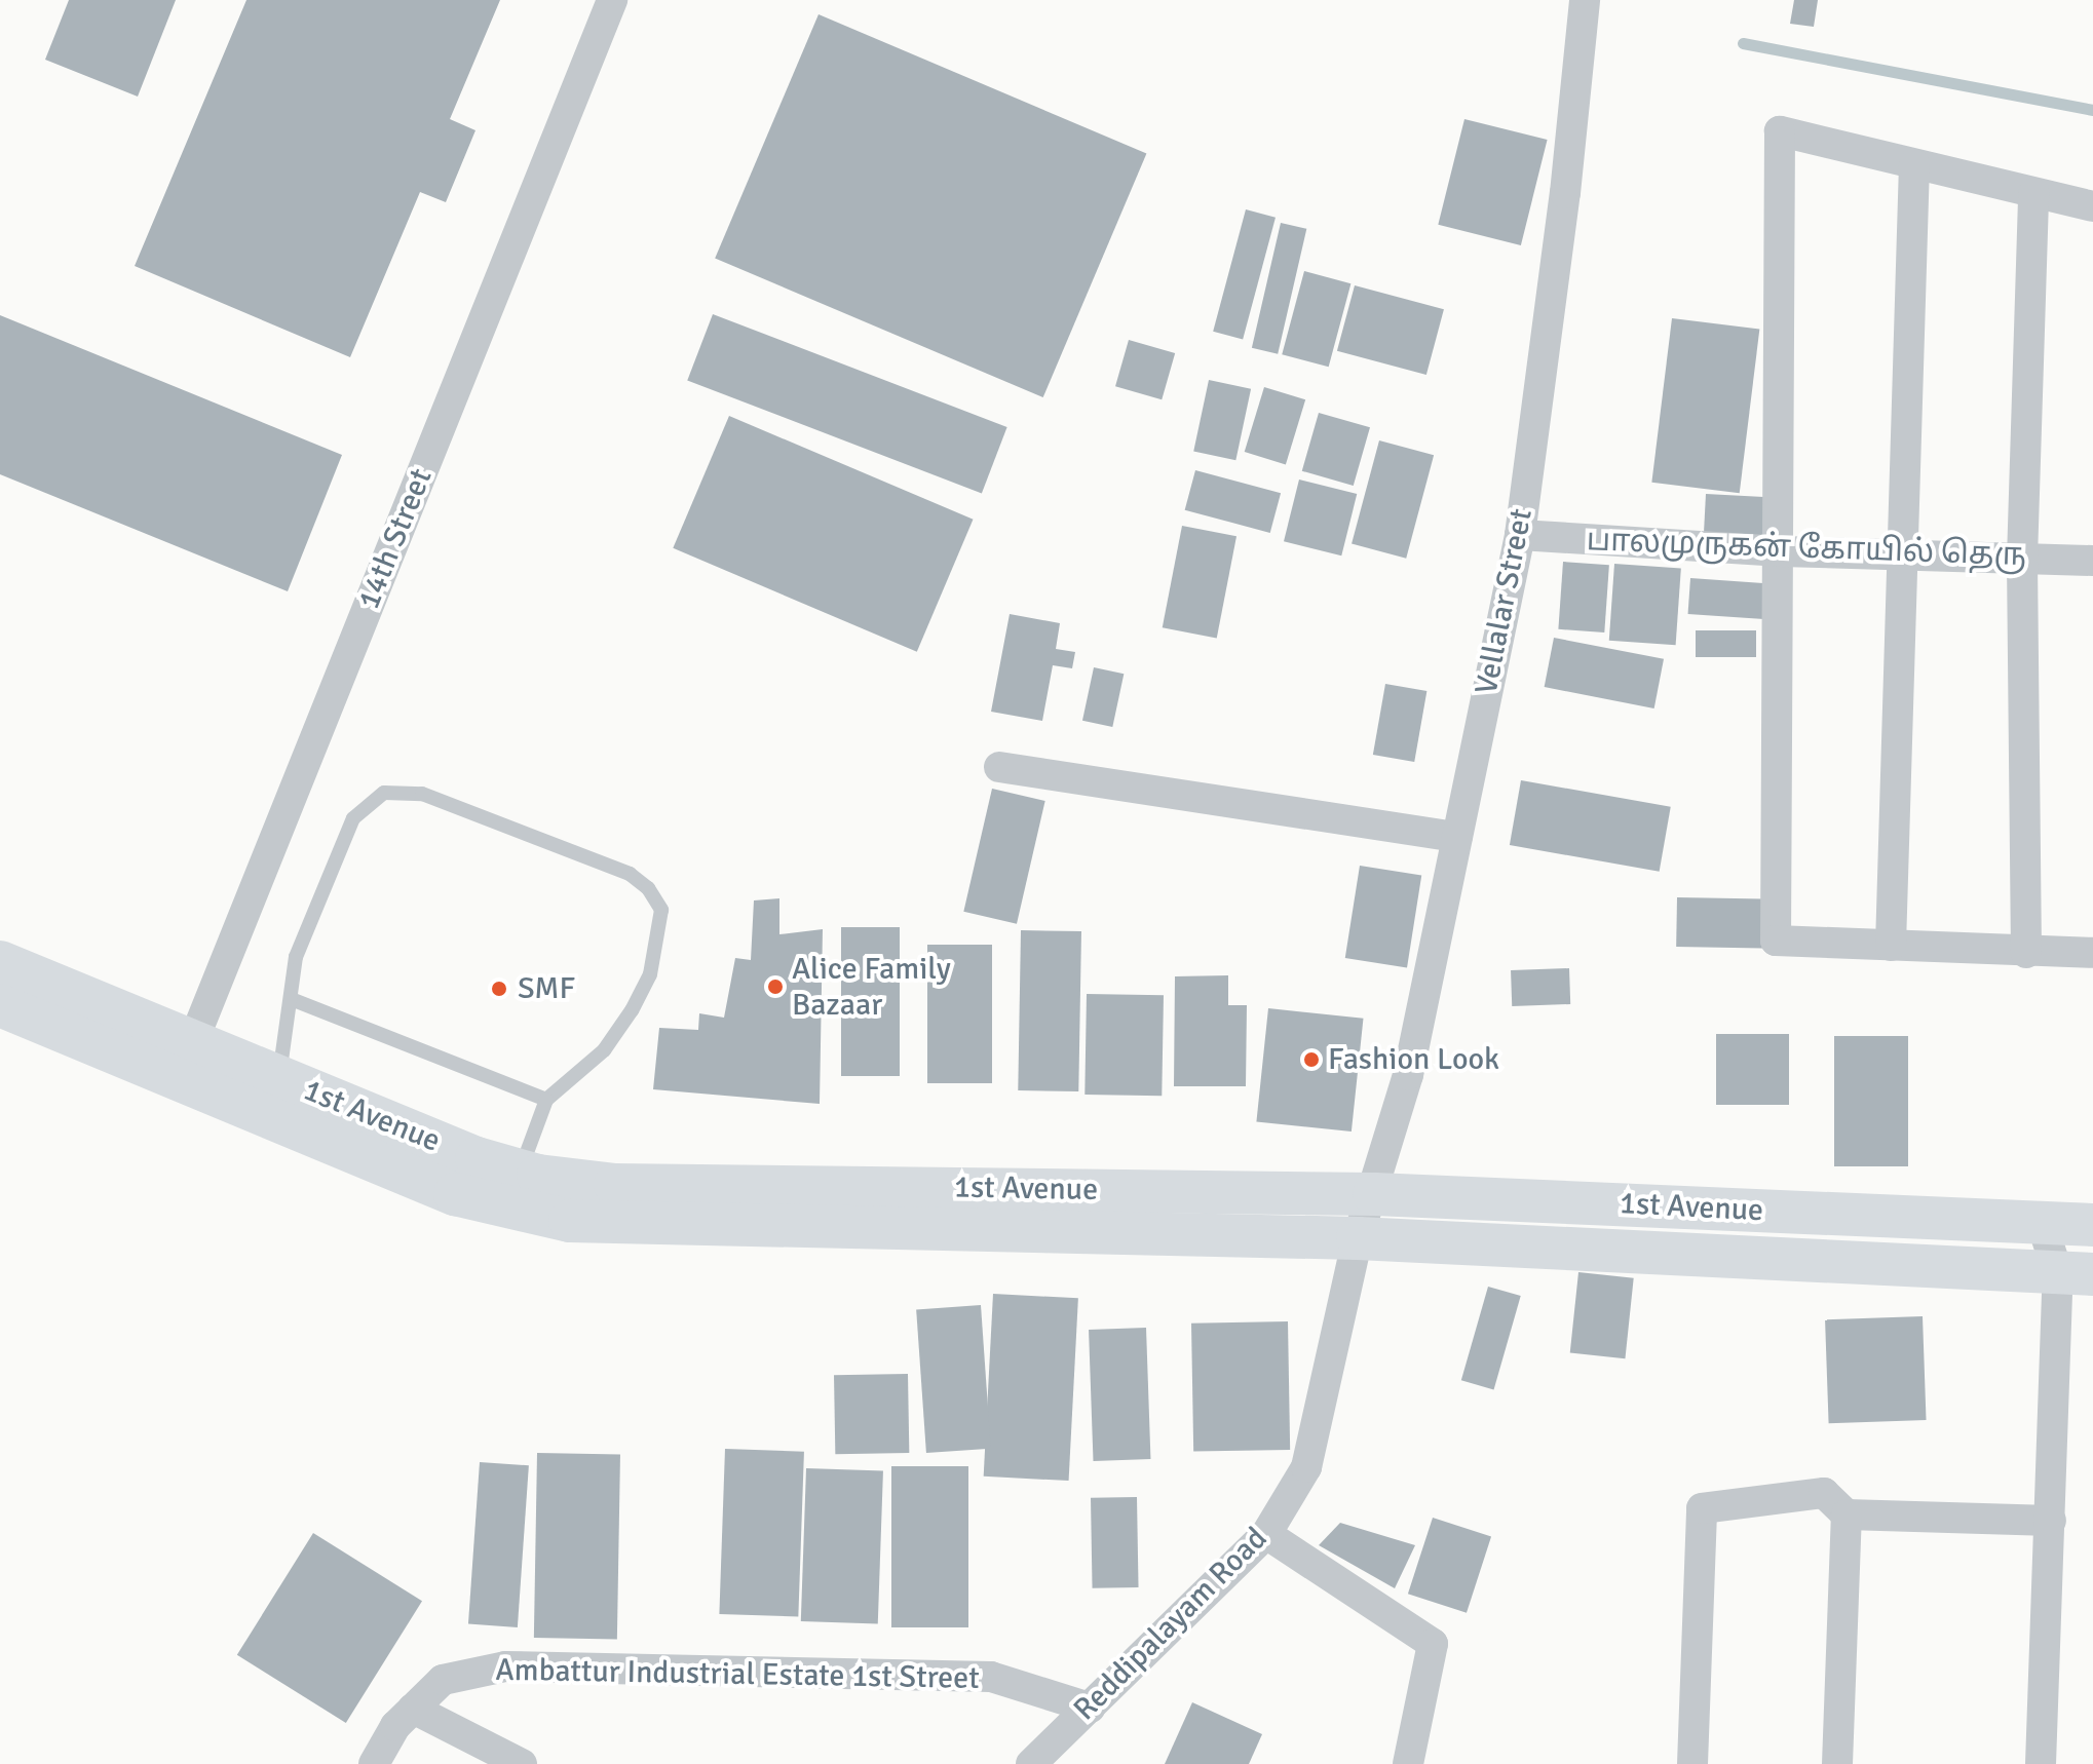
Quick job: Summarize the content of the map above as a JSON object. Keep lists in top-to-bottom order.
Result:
{
  "streets": {
    "main road": ["1st Avenue"],
    "street": [
      "14th Street",
      "பாலமுருகன் கோயில் தெரு",
      "Vellalar Street",
      "Reddipalayam Road",
      "Ambattur Industrial Estate 1st Street"
    ]
  },
  "crossings": [
    ["14th Street", "1st Avenue"],
    ["பாலமுருகன் கோயில் தெரு", "Vellalar Street"],
    ["Vellalar Street", "1st Avenue"],
    ["Vellalar Street", "Reddipalayam Road"],
    ["1st Avenue", "Reddipalayam Road"],
    ["Reddipalayam Road", "Ambattur Industrial Estate 1st Street"]
  ],
  "places": ["Alice Family Bazaar", "SMF", "Fashion Look"]
}
